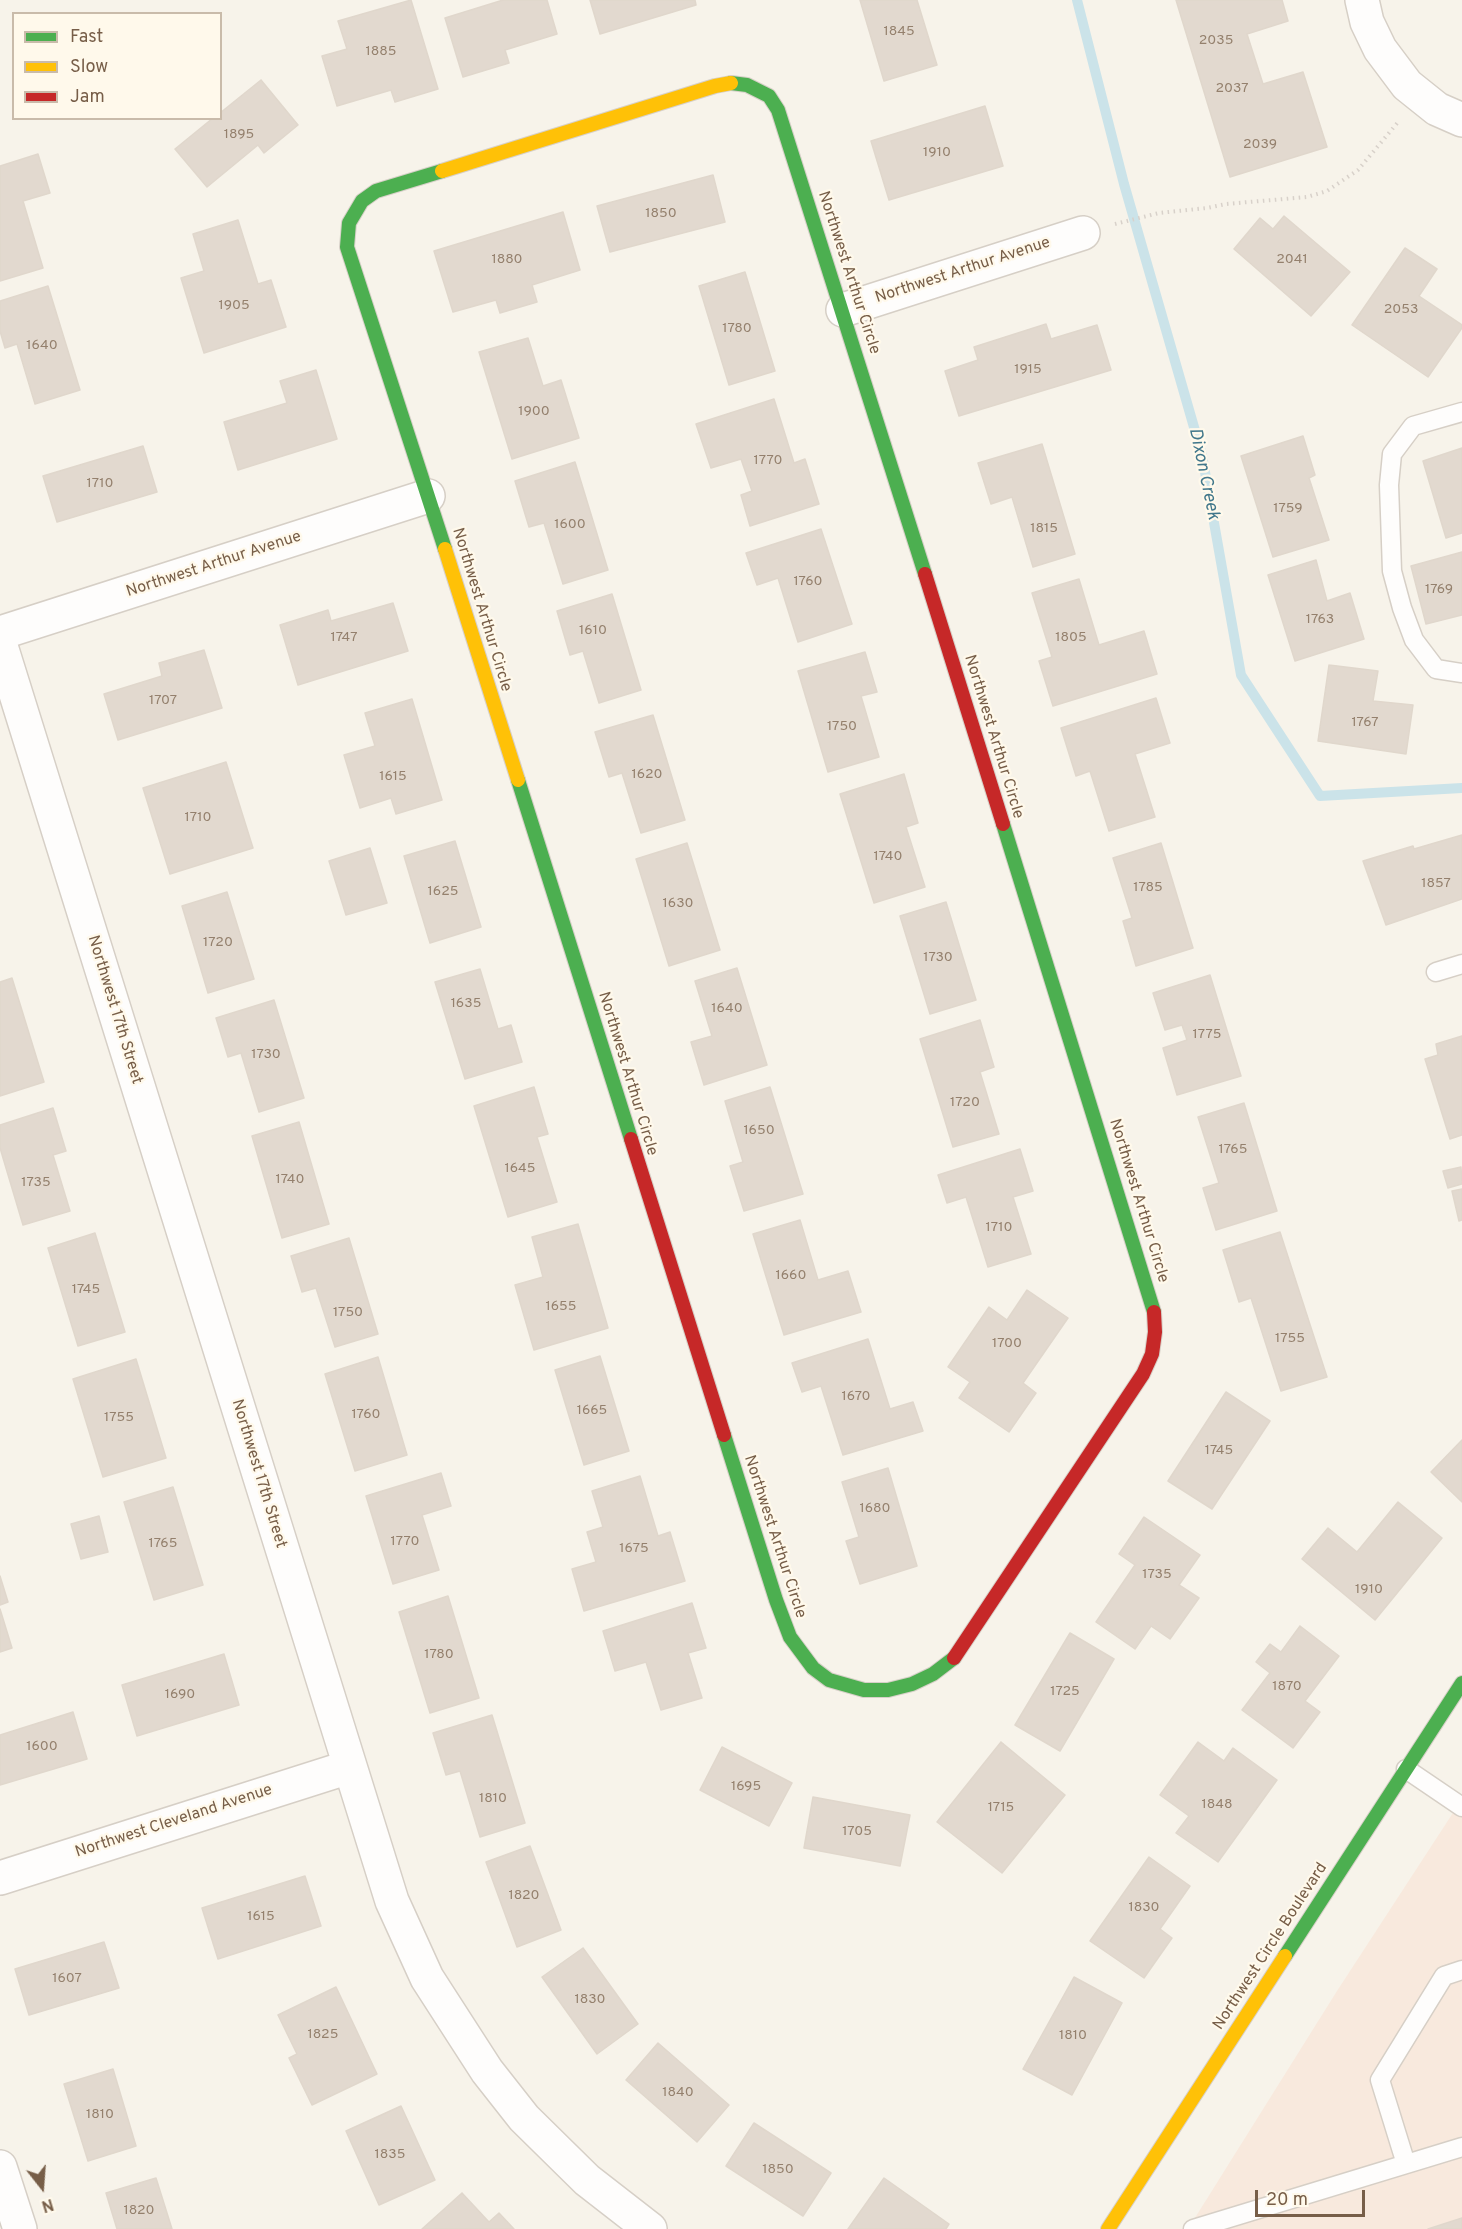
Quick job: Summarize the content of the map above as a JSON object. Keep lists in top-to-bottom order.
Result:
{
  "streets": {
    "street": [
      "Northwest Arthur Avenue",
      "Northwest Arthur Circle",
      "Northwest 17th Street",
      "Northwest Cleveland Avenue",
      "Northwest Circle Boulevard"
    ]
  },
  "crossings": [
    ["Northwest Arthur Avenue", "Northwest Arthur Circle"],
    ["Northwest 17th Street", "Northwest Cleveland Avenue"]
  ],
  "water": ["Dixon Creek"],
  "house_numbers": [
    "1845",
    "2035",
    "1885",
    "2037",
    "1895",
    "2039",
    "1910",
    "1850",
    "1880",
    "2041",
    "1905",
    "2053",
    "1780",
    "1640",
    "1915",
    "1900",
    "1770",
    "1710",
    "1759",
    "1600",
    "1815",
    "1760",
    "1769",
    "1763",
    "1610",
    "1747",
    "1805",
    "1707",
    "1767",
    "1750",
    "1620",
    "1615",
    "1710",
    "1740",
    "1857",
    "1785",
    "1625",
    "1630",
    "1720",
    "1730",
    "1635",
    "1640",
    "1775",
    "1730",
    "1720",
    "1650",
    "1765",
    "1645",
    "1740",
    "1735",
    "1710",
    "1660",
    "1745",
    "1655",
    "1750",
    "1755",
    "1700",
    "1670",
    "1665",
    "1760",
    "1755",
    "1745",
    "1680",
    "1770",
    "1765",
    "1675",
    "1735",
    "1910",
    "1780",
    "1870",
    "1725",
    "1690",
    "1600",
    "1695",
    "1810",
    "1848",
    "1715",
    "1705",
    "1820",
    "1830",
    "1615",
    "1607",
    "1830",
    "1825",
    "1810",
    "1840",
    "1810",
    "1835",
    "1850",
    "1820"
  ],
  "legend": ["Fast", "Slow", "Jam"],
  "scale_bar": "20 m",
  "north": "bottom"
}
